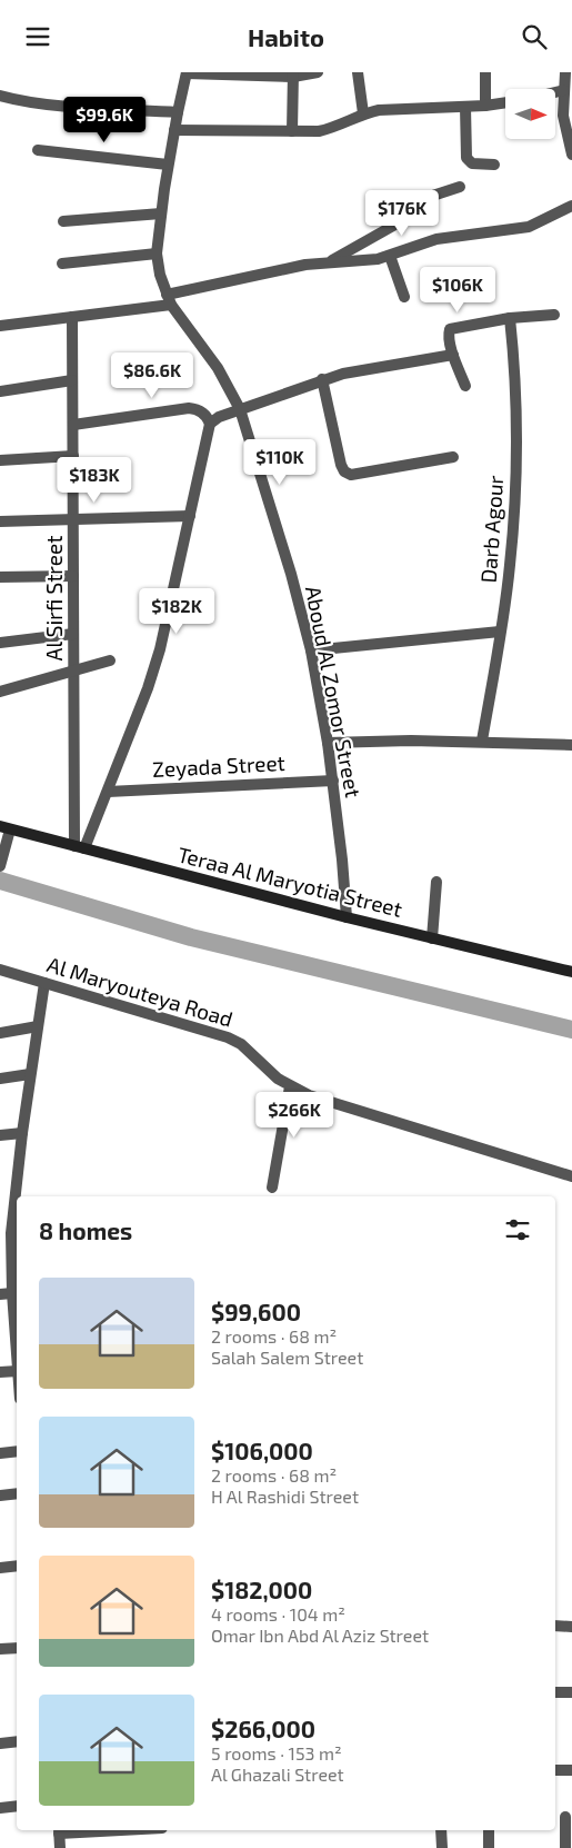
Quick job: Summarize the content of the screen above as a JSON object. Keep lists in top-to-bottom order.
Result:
{
  "streets": {
    "main road": ["Teraa Al Maryotia Street"],
    "street": [
      "Darb Agour",
      "Al Sirfi Street",
      "Aboud Al Zomor Street",
      "Zeyada Street",
      "Al Maryouteya Road"
    ]
  },
  "crossings": [
    ["Al Sirfi Street", "Teraa Al Maryotia Street"],
    ["Aboud Al Zomor Street", "Zeyada Street"],
    ["Aboud Al Zomor Street", "Teraa Al Maryotia Street"]
  ],
  "north": "right",
  "page": {
    "header": "Habito",
    "price": [
      "$99.6K",
      "$176K",
      "$106K",
      "$86.6K",
      "$110K",
      "$183K",
      "$182K",
      "$266K"
    ],
    "heading": "8 homes",
    "list": [
      {
        "name": "$99,600",
        "note": "2 rooms · 68 m² · Salah Salem Street"
      },
      {
        "name": "$106,000",
        "note": "2 rooms · 68 m² · H Al Rashidi Street"
      },
      {
        "name": "$182,000",
        "note": "4 rooms · 104 m² · Omar Ibn Abd Al Aziz Street"
      },
      {
        "name": "$266,000",
        "note": "5 rooms · 153 m² · Al Ghazali Street"
      }
    ]
  }
}
